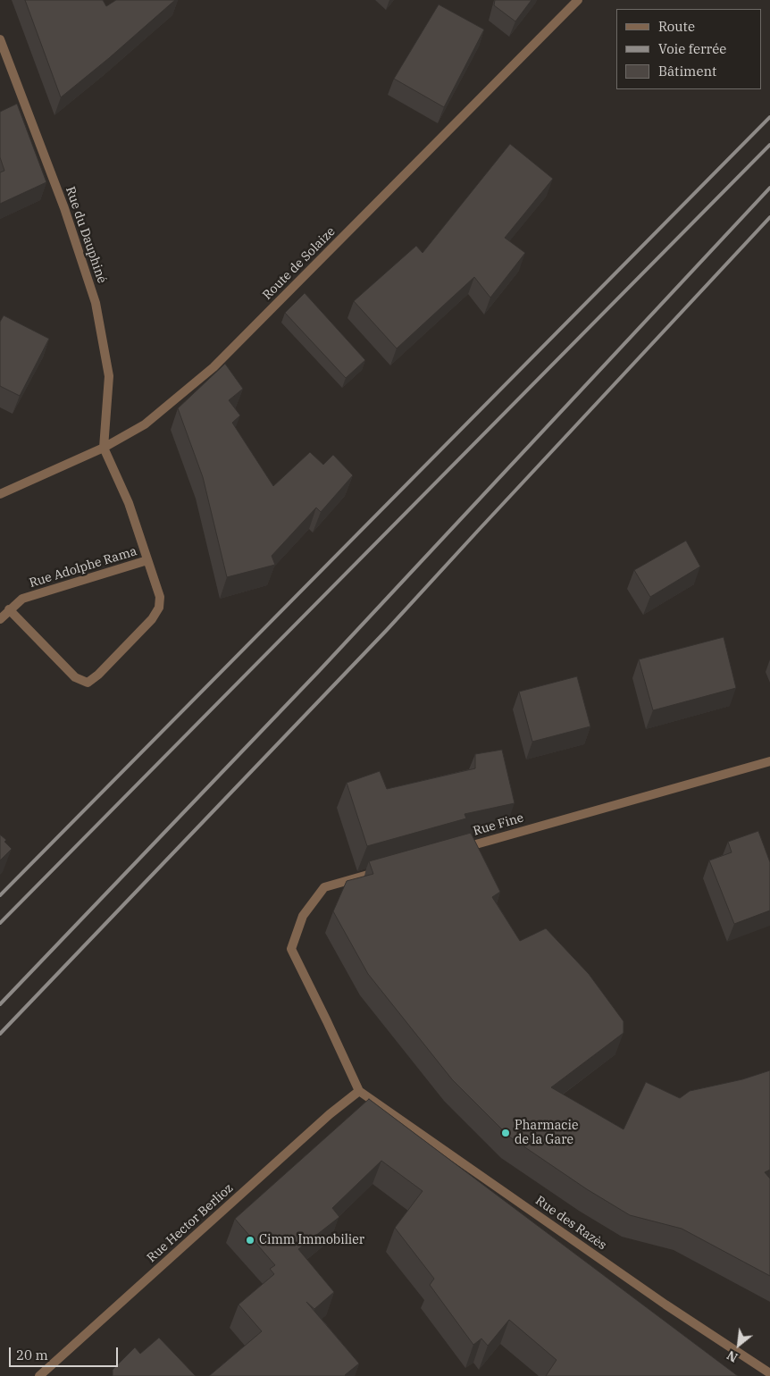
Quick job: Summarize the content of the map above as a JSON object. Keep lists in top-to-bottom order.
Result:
{
  "streets": {
    "street": [
      "Rue du Dauphiné",
      "Route de Solaize",
      "Rue Adolphe Rama",
      "Rue Fine",
      "Rue Hector Berlioz",
      "Rue des Razès"
    ]
  },
  "crossings": [
    ["Rue du Dauphiné", "Route de Solaize"],
    ["Rue Hector Berlioz", "Rue des Razès"]
  ],
  "places": ["Pharmacie de la Gare", "Cimm Immobilier"],
  "legend": ["Route", "Voie ferrée", "Bâtiment"],
  "scale_bar": "20 m",
  "north": "bottom left"
}
